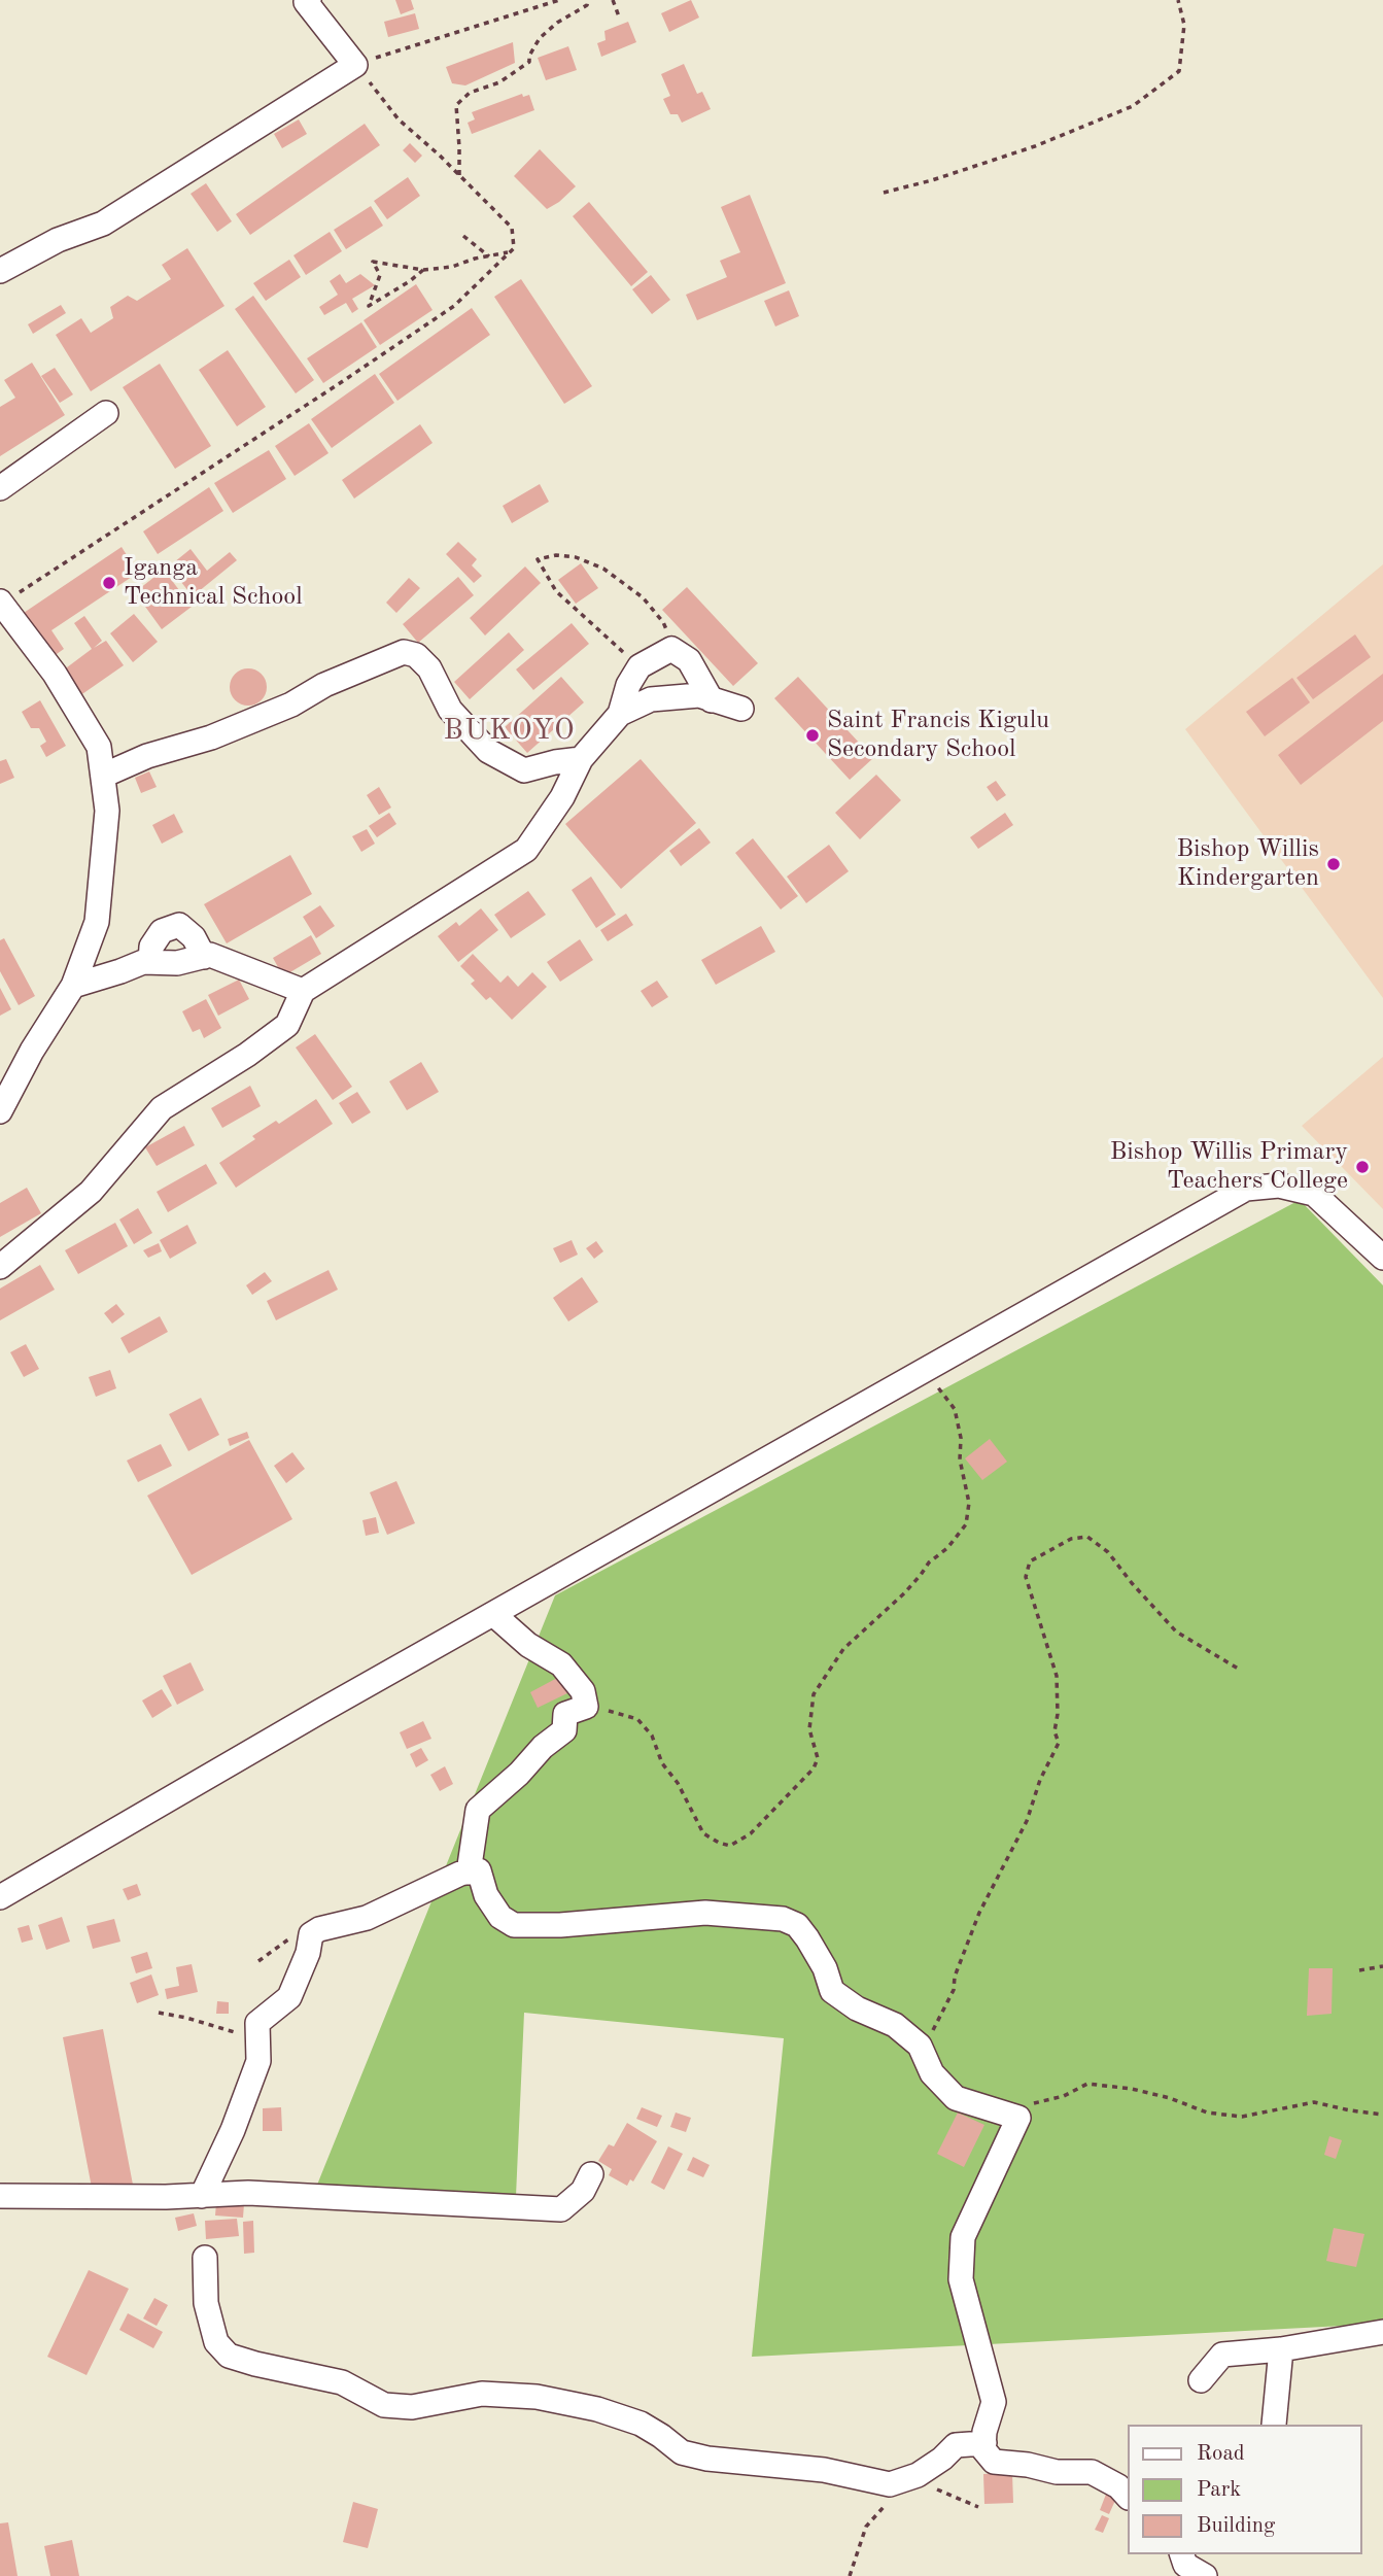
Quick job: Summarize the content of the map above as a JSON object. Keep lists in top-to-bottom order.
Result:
{
  "districts": ["BUKOYO"],
  "places": [
    "Iganga Technical School",
    "Saint Francis Kigulu Secondary School",
    "Bishop Willis Kindergarten",
    "Bishop Willis Primary Teachers College"
  ],
  "legend": ["Road", "Park", "Building"]
}
